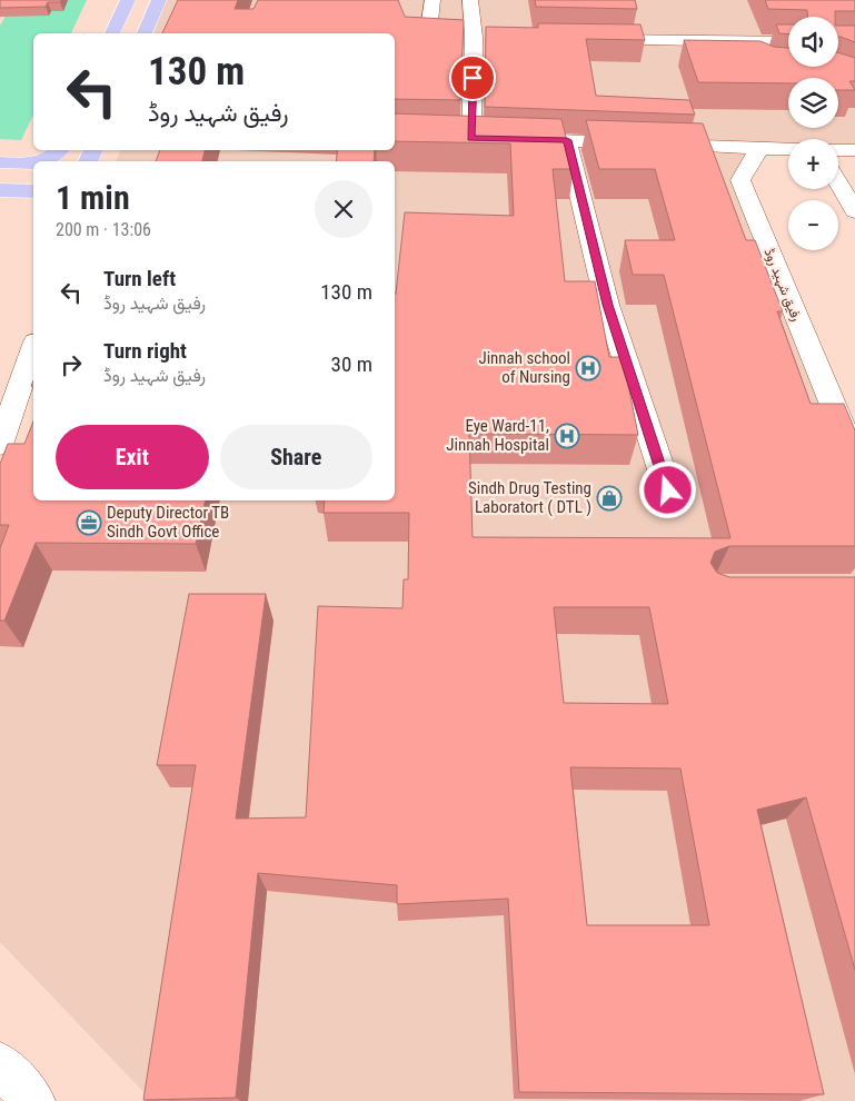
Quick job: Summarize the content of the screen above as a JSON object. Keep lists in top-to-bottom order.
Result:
{
  "streets": {
    "street": ["رفیق شہید روڈ"]
  },
  "places": {
    "hospital": ["Jinnah school of Nursing", "Eye Ward-11, Jinnah Hospital"],
    "shop": ["Sindh Drug Testing Laboratort ( DTL )"],
    "office": ["Deputy Director TB Sindh Govt Office"]
  },
  "page": {
    "map_buttons": ["+", "−"],
    "turn": ["130 m", "رفیق شہید روڈ"],
    "heading": ["1 min", "200 m · 13:06"],
    "list": [
      {
        "name": "Turn left",
        "note": "رفیق شہید روڈ",
        "value": "130 m"
      },
      {
        "name": "Turn right",
        "note": "رفیق شہید روڈ",
        "value": "30 m"
      }
    ],
    "buttons": ["Exit", "Share"]
  }
}
